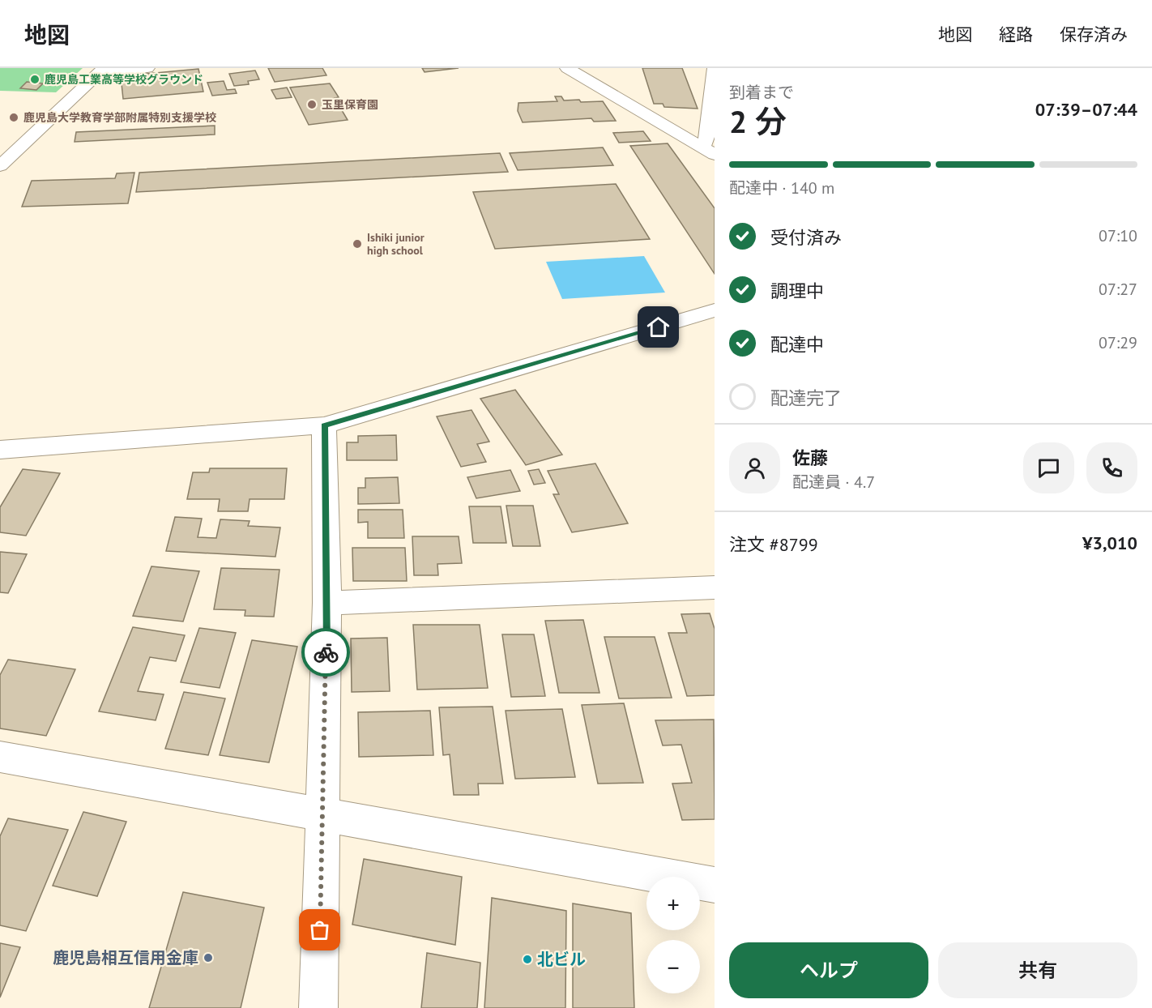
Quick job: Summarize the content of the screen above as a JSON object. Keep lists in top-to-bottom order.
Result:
{
  "places": [
    "鹿児島工業高等学校グラウンド",
    "玉里保育園",
    "鹿児島大学教育学部附属特別支援学校",
    "Ishiki junior high school",
    "鹿児島相互信用金庫",
    "北ビル"
  ],
  "page": {
    "header": "地図",
    "nav": ["地図", "経路", "保存済み"],
    "heading": ["2 分", "到着まで", "07:39–07:44"],
    "panel": [
      "佐藤",
      "配達員 · 4.7",
      "注文 #8799",
      "¥3,010"
    ],
    "bar": "配達中 · 140 m",
    "list": [
      ["受付済み", "07:10"],
      ["調理中", "07:27"],
      ["配達中", "07:29"],
      "配達完了"
    ],
    "map_buttons": ["+", "−"],
    "buttons": ["ヘルプ", "共有"]
  }
}
